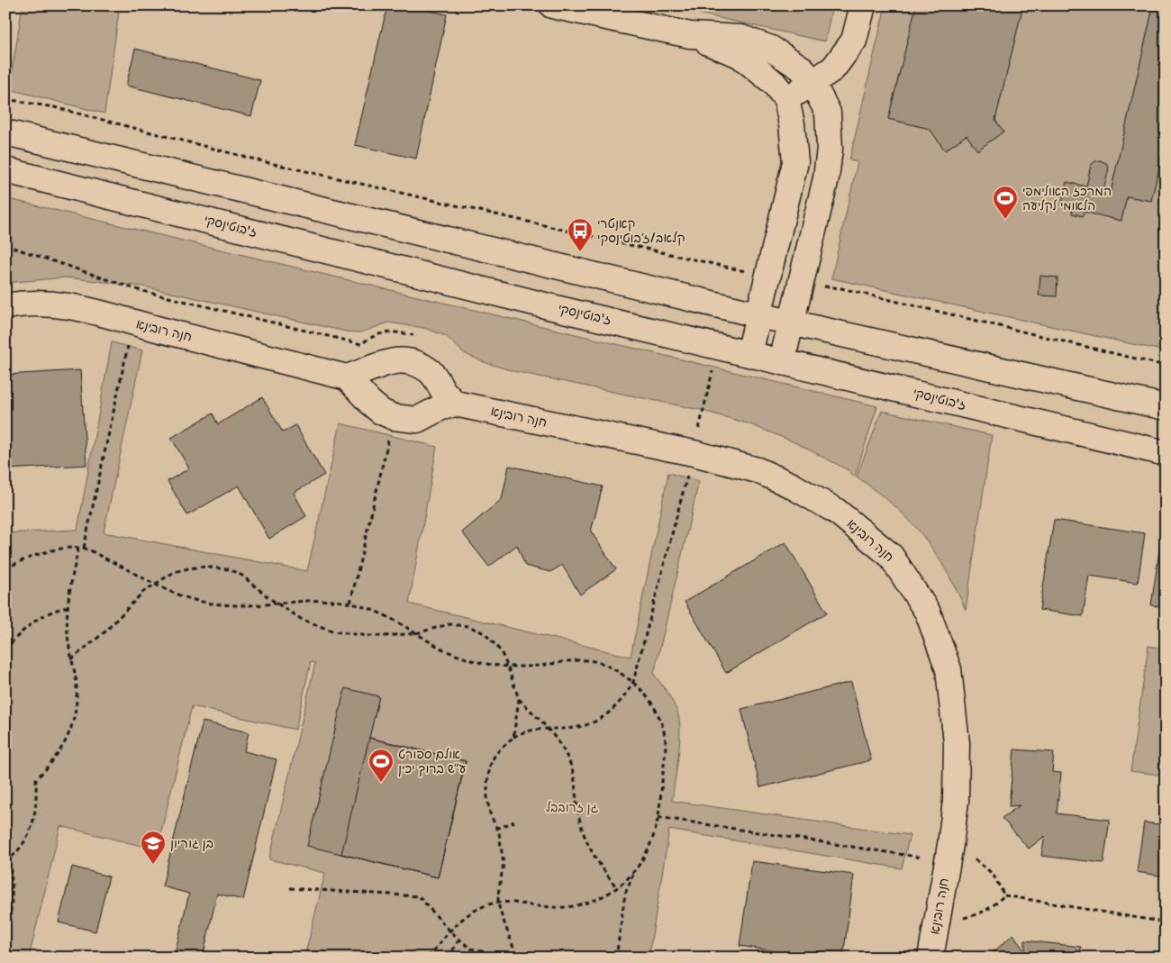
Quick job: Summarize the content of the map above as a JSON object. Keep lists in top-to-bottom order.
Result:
{
  "streets": {
    "main road": ["ז'בוטינסקי", "חנה רובינא"]
  },
  "parks": ["גן זרובבל"],
  "places": {
    "sports": ["המרכז האולימפי הלאומי לקליעה", "אולם ספורט ע״ש ברוך יכין"],
    "bus stop": ["קאנטרי קלאב/ז׳בוטינסקי"],
    "school or university": ["בן גוריון"]
  }
}
